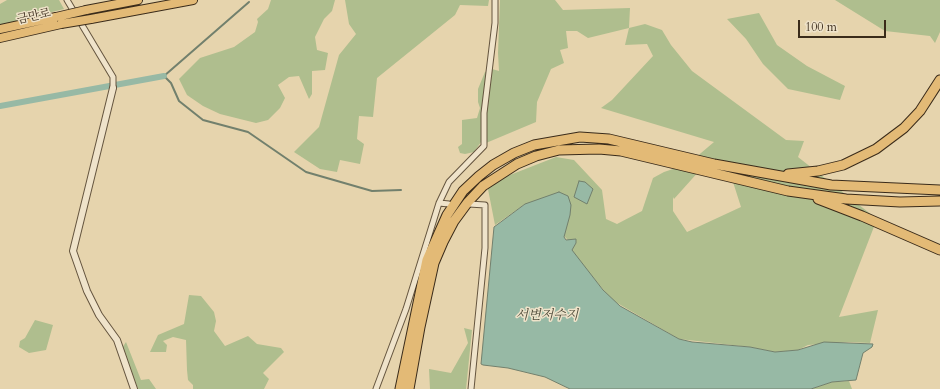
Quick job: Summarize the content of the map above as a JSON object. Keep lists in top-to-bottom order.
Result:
{
  "streets": {
    "highway": ["금만로"]
  },
  "water": ["서변저수지"],
  "scale_bar": "100 m"
}
